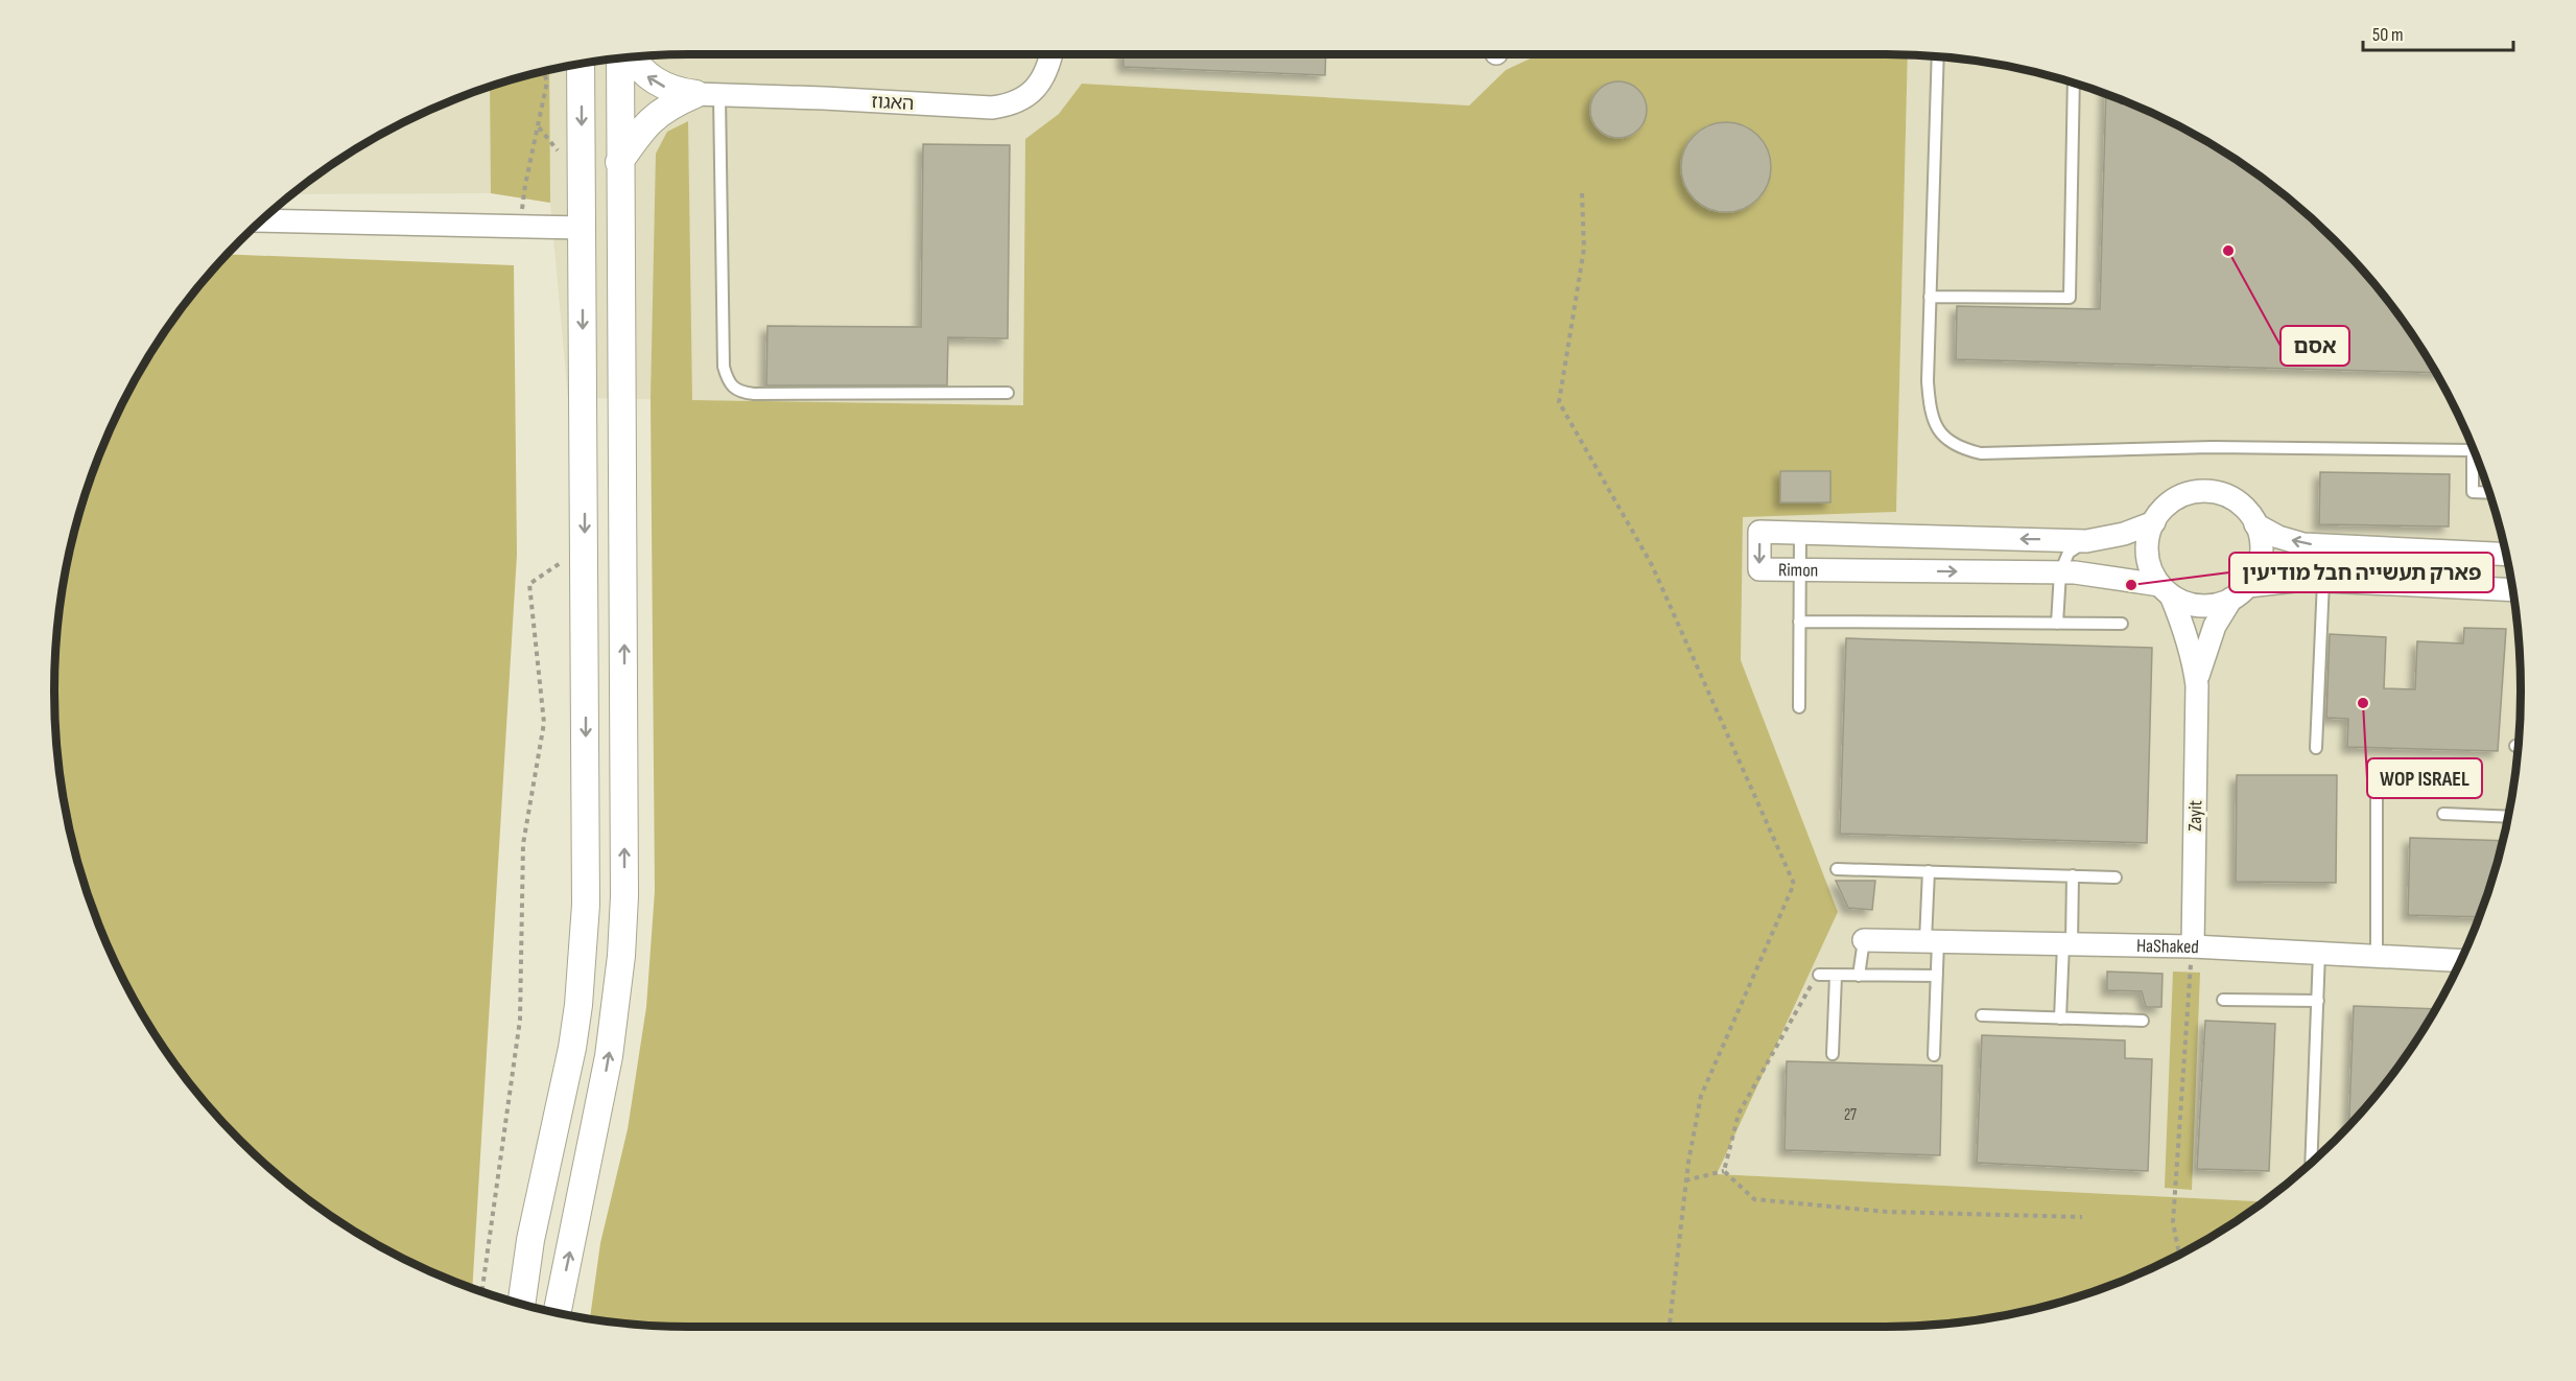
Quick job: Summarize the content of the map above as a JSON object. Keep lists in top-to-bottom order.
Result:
{
  "streets": {
    "street": [
      "האגוז",
      "Rimon",
      "Zayit",
      "HaShaked"
    ]
  },
  "crossings": [
    ["Rimon", "Zayit"],
    ["Zayit", "HaShaked"]
  ],
  "places": ["אסם", "פארק תעשייה חבל מודיעין", "WOP ISRAEL"],
  "house_numbers": ["27"],
  "scale_bar": "50 m"
}
